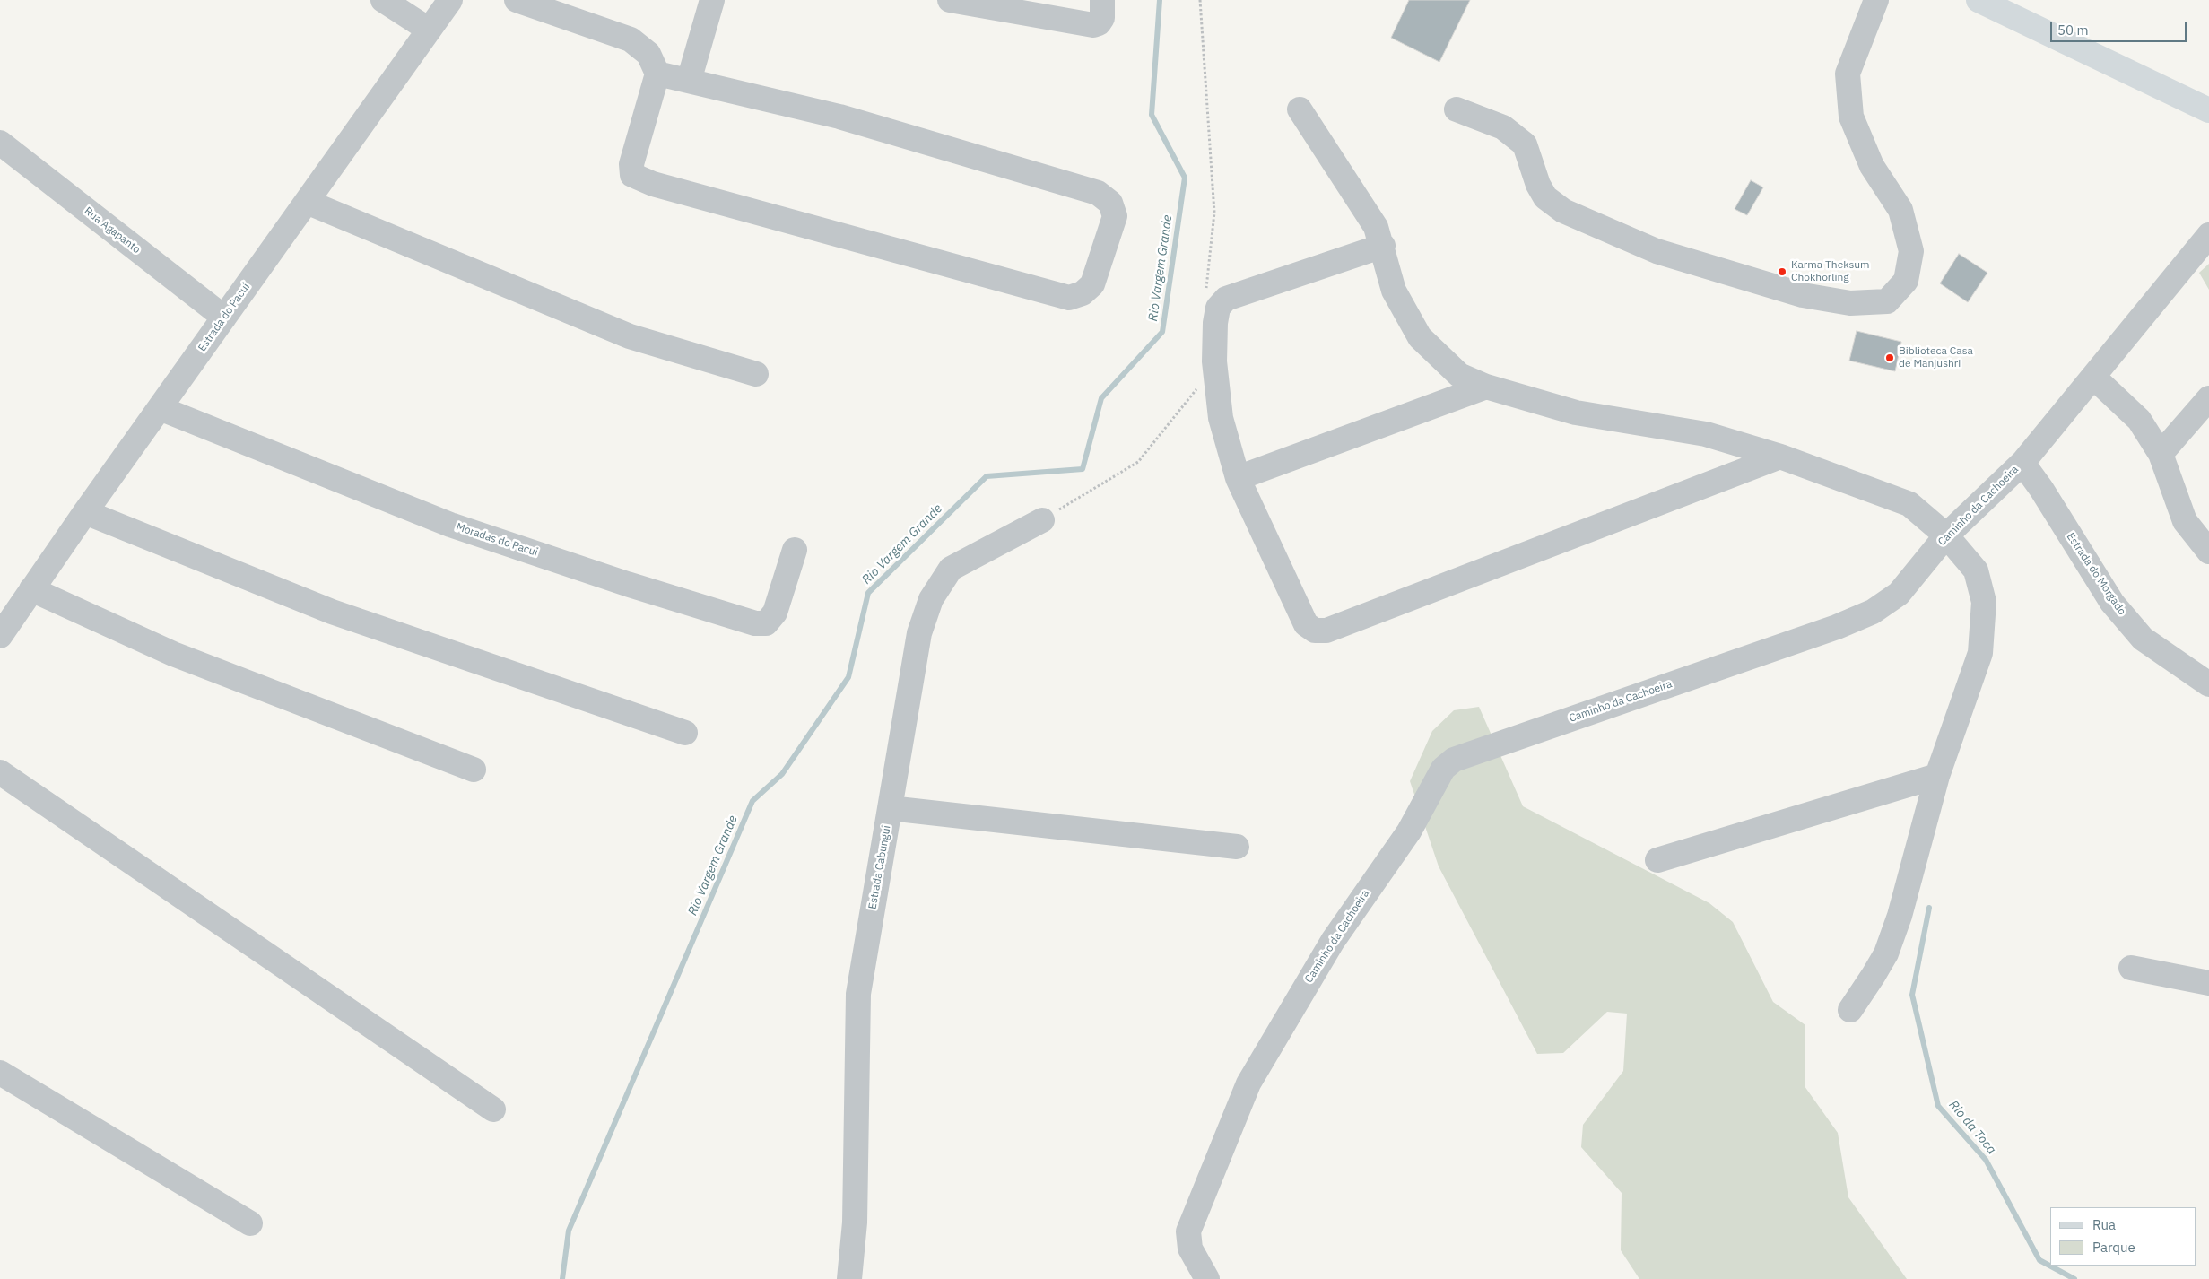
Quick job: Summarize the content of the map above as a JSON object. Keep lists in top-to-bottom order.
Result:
{
  "streets": {
    "street": [
      "Rua Agapanto",
      "Estrada do Pacuí",
      "Caminho da Cachoeira",
      "Moradas do Pacui",
      "Estrada do Morgado",
      "Estrada Cabungui"
    ]
  },
  "crossings": [
    ["Rua Agapanto", "Estrada do Pacuí"],
    ["Estrada do Pacuí", "Moradas do Pacui"],
    ["Caminho da Cachoeira", "Estrada do Morgado"]
  ],
  "water": ["Rio Vargem Grande", "Rio da Toca"],
  "places": ["Karma Theksum Chokhorling", "Biblioteca Casa de Manjushri"],
  "legend": ["Rua", "Parque"],
  "scale_bar": "50 m"
}
